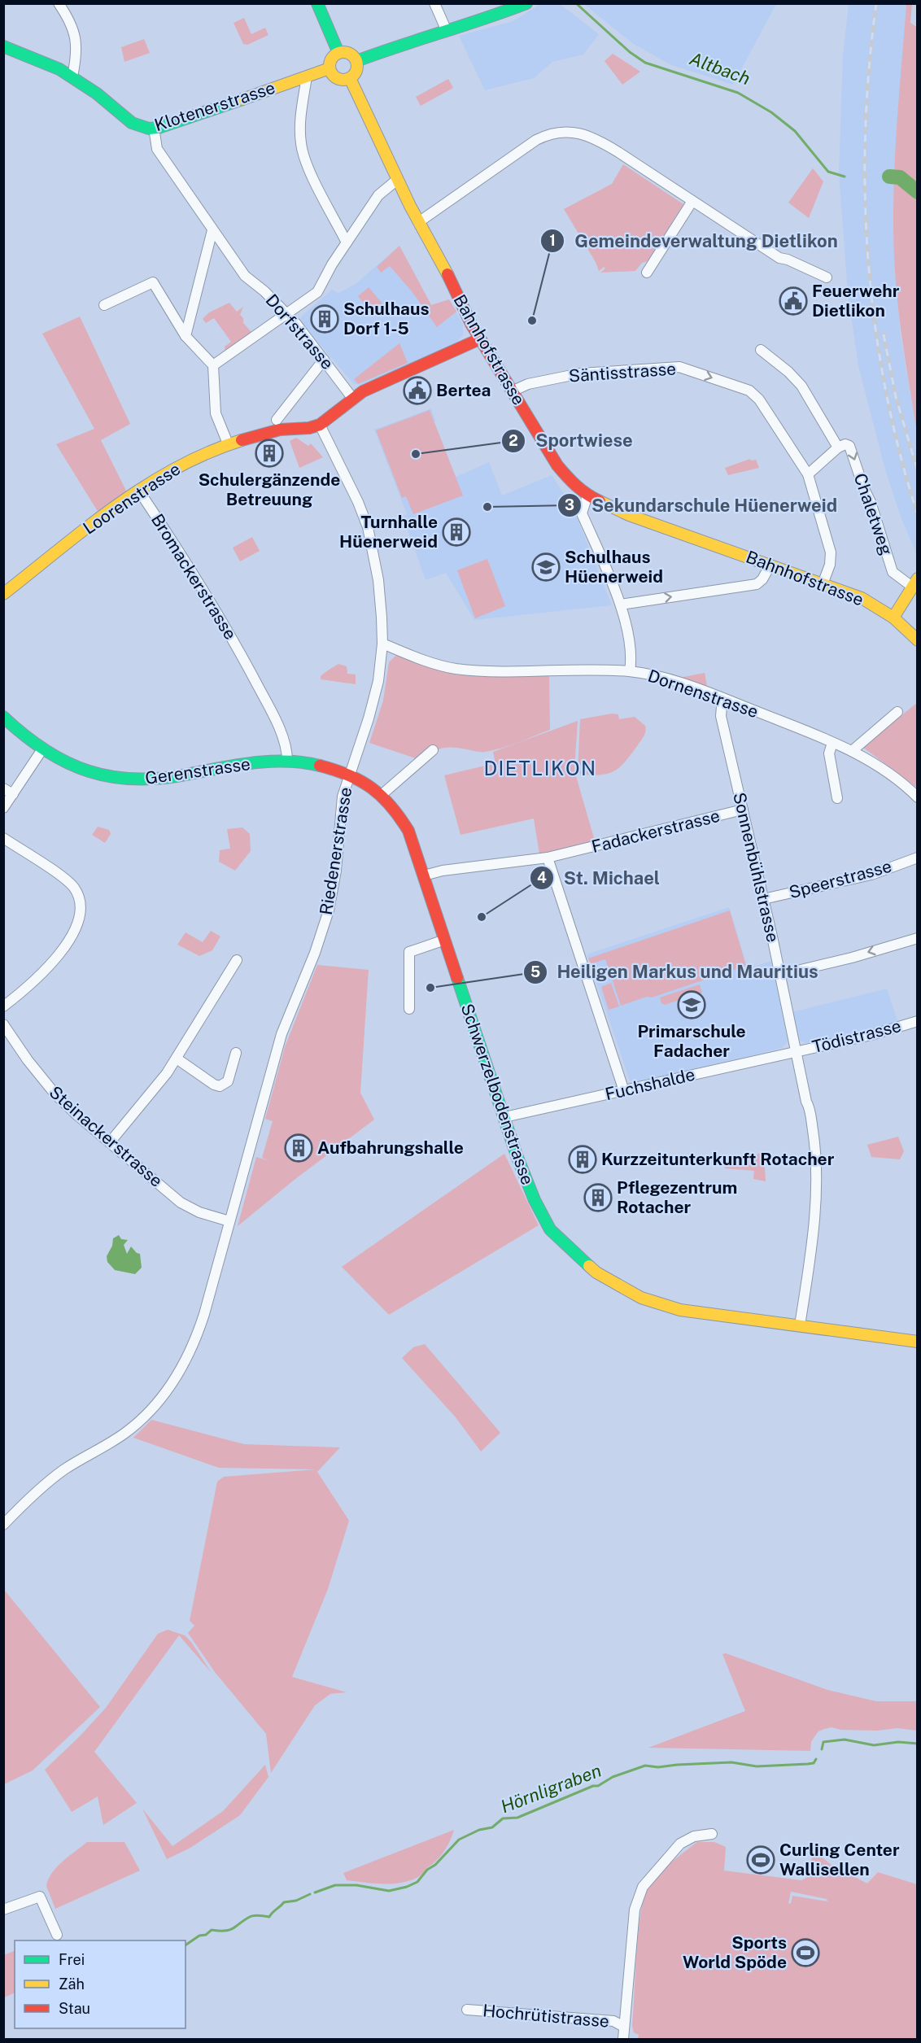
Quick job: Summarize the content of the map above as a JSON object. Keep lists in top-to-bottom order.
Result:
{
  "streets": {
    "street": [
      "Klotenerstrasse",
      "Dorfstrasse",
      "Bahnhofstrasse",
      "Säntisstrasse",
      "Loorenstrasse",
      "Chaletweg",
      "Bromackerstrasse",
      "Dornenstrasse",
      "Gerenstrasse",
      "Fadackerstrasse",
      "Riedenerstrasse",
      "Sonnenbühlstrasse",
      "Speerstrasse",
      "Tödistrasse",
      "Fuchshalde",
      "Schwerzelbodenstrasse",
      "Steinackerstrasse",
      "Hochrütistrasse"
    ]
  },
  "crossings": [
    ["Klotenerstrasse", "Dorfstrasse"],
    ["Klotenerstrasse", "Bahnhofstrasse"],
    ["Dorfstrasse", "Loorenstrasse"],
    ["Bahnhofstrasse", "Säntisstrasse"],
    ["Loorenstrasse", "Bromackerstrasse"],
    ["Loorenstrasse", "Riedenerstrasse"],
    ["Bromackerstrasse", "Gerenstrasse"],
    ["Dornenstrasse", "Riedenerstrasse"],
    ["Dornenstrasse", "Sonnenbühlstrasse"],
    ["Gerenstrasse", "Riedenerstrasse"],
    ["Gerenstrasse", "Schwerzelbodenstrasse"],
    ["Fadackerstrasse", "Sonnenbühlstrasse"],
    ["Fadackerstrasse", "Schwerzelbodenstrasse"],
    ["Riedenerstrasse", "Schwerzelbodenstrasse"],
    ["Riedenerstrasse", "Steinackerstrasse"],
    ["Sonnenbühlstrasse", "Speerstrasse"],
    ["Sonnenbühlstrasse", "Tödistrasse"],
    ["Sonnenbühlstrasse", "Fuchshalde"],
    ["Sonnenbühlstrasse", "Schwerzelbodenstrasse"],
    ["Tödistrasse", "Fuchshalde"],
    ["Fuchshalde", "Schwerzelbodenstrasse"]
  ],
  "one_way": ["Säntisstrasse", "Chaletweg"],
  "districts": ["DIETLIKON"],
  "water": ["Altbach", "Hörnligraben"],
  "places": {
    "public building": ["Feuerwehr Dietlikon", "Bertea"],
    "building": [
      "Schulhaus Dorf 1-5",
      "Schulergänzende Betreuung",
      "Turnhalle Hüenerweid",
      "Aufbahrungshalle",
      "Kurzzeitunterkunft Rotacher",
      "Pflegezentrum Rotacher"
    ],
    "other": [
      "Gemeindeverwaltung Dietlikon",
      "Sportwiese",
      "Sekundarschule Hüenerweid",
      "St. Michael",
      "Heiligen Markus und Mauritius"
    ],
    "school or university": ["Schulhaus Hüenerweid", "Primarschule Fadacher"],
    "sports": ["Curling Center Wallisellen", "Sports World Spöde"]
  },
  "legend": ["Frei", "Zäh", "Stau"]
}
